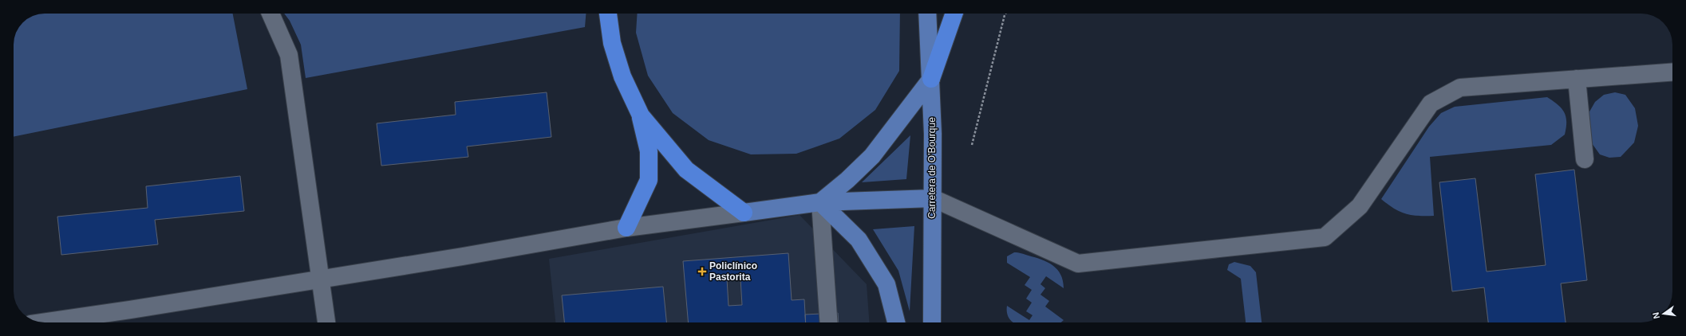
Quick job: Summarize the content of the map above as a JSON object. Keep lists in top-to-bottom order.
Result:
{
  "streets": {
    "main road": ["Carretera de O'Bourque"]
  },
  "places": {
    "health": ["Policlínico Pastorita"]
  },
  "north": "left"
}
